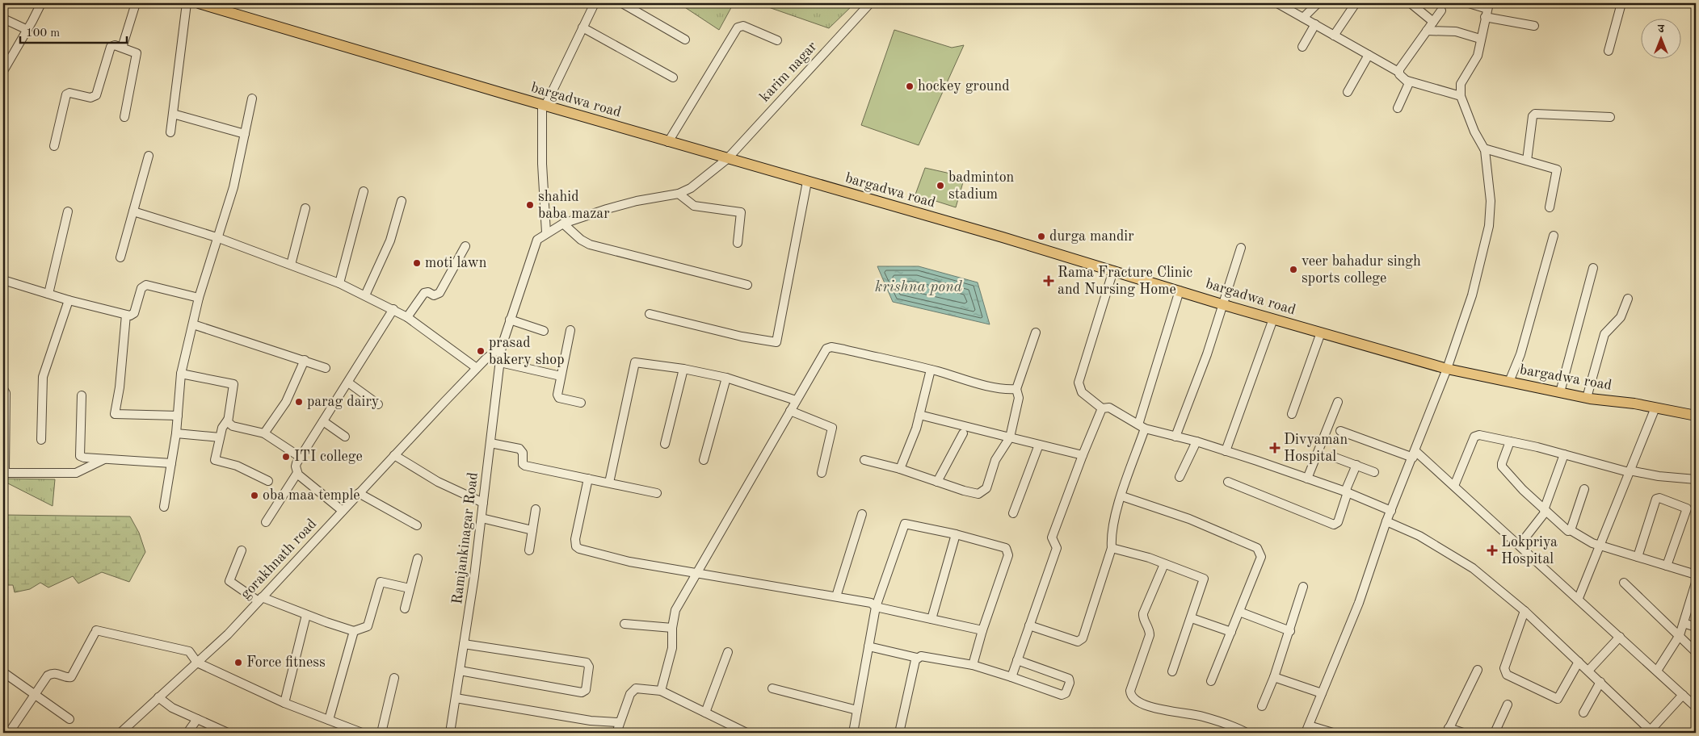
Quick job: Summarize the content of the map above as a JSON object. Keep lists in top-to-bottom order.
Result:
{
  "streets": {
    "main road": ["bargadwa road"],
    "street": ["karim nagar", "Ramjankinagar Road", "gorakhnath road"]
  },
  "crossings": [
    ["karim nagar", "bargadwa road"],
    ["Ramjankinagar Road", "gorakhnath road"]
  ],
  "water": ["krishna pond"],
  "places": {
    "other": [
      "hockey ground",
      "badminton stadium",
      "shahid baba mazar",
      "durga mandir",
      "moti lawn",
      "veer bahadur singh sports college",
      "prasad bakery shop",
      "parag dairy",
      "ITI college",
      "oba maa temple",
      "Force fitness"
    ],
    "health": ["Rama Fracture Clinic and Nursing Home", "Divyaman Hospital", "Lokpriya Hospital"]
  },
  "scale_bar": "100 m",
  "north": "top"
}
